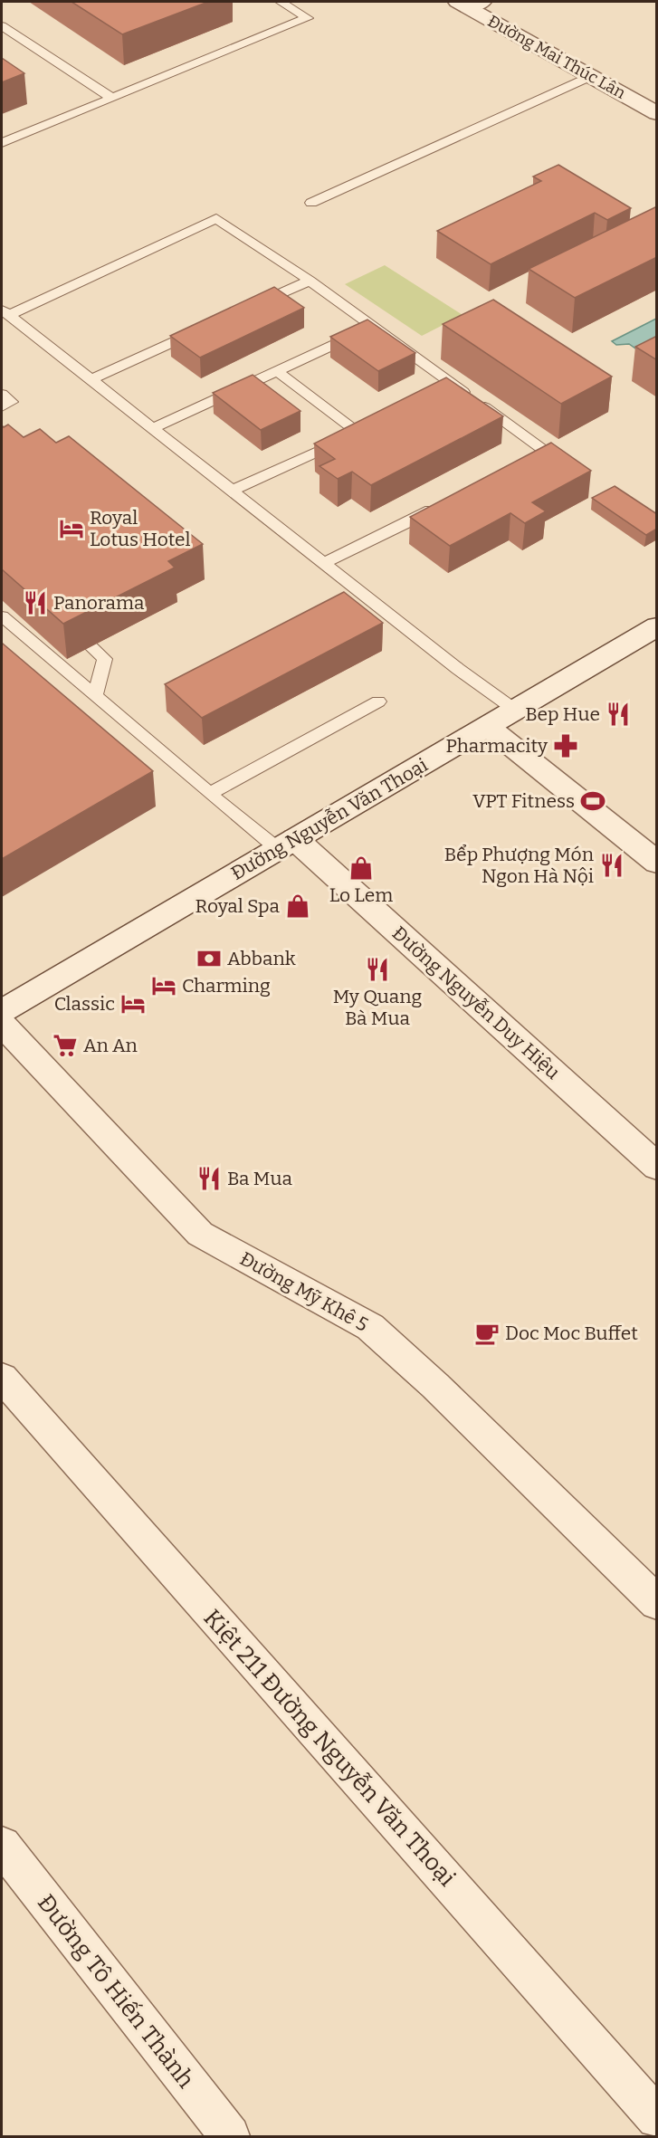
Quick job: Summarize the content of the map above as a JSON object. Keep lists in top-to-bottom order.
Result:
{
  "streets": {
    "street": [
      "Đường Mai Thúc Lân",
      "Đường Nguyễn Văn Thoại",
      "Đường Nguyễn Duy Hiệu",
      "Đường Mỹ Khê 5",
      "Kiệt 211 Đường Nguyễn Văn Thoại",
      "Đường Tô Hiến Thành"
    ]
  },
  "crossings": [
    ["Đường Nguyễn Văn Thoại", "Đường Nguyễn Duy Hiệu"]
  ],
  "places": {
    "hotel": ["Royal Lotus Hotel", "Charming", "Classic"],
    "restaurant": [
      "Panorama",
      "Bep Hue",
      "Bểp Phượng Món Ngon Hà Nội",
      "My Quang Bà Mua",
      "Ba Mua"
    ],
    "pharmacy": ["Pharmacity"],
    "sports": ["VPT Fitness"],
    "shop": ["Lo Lem", "Royal Spa"],
    "bank": ["Abbank"],
    "supermarket": ["An An"],
    "cafe": ["Doc Moc Buffet"]
  }
}
